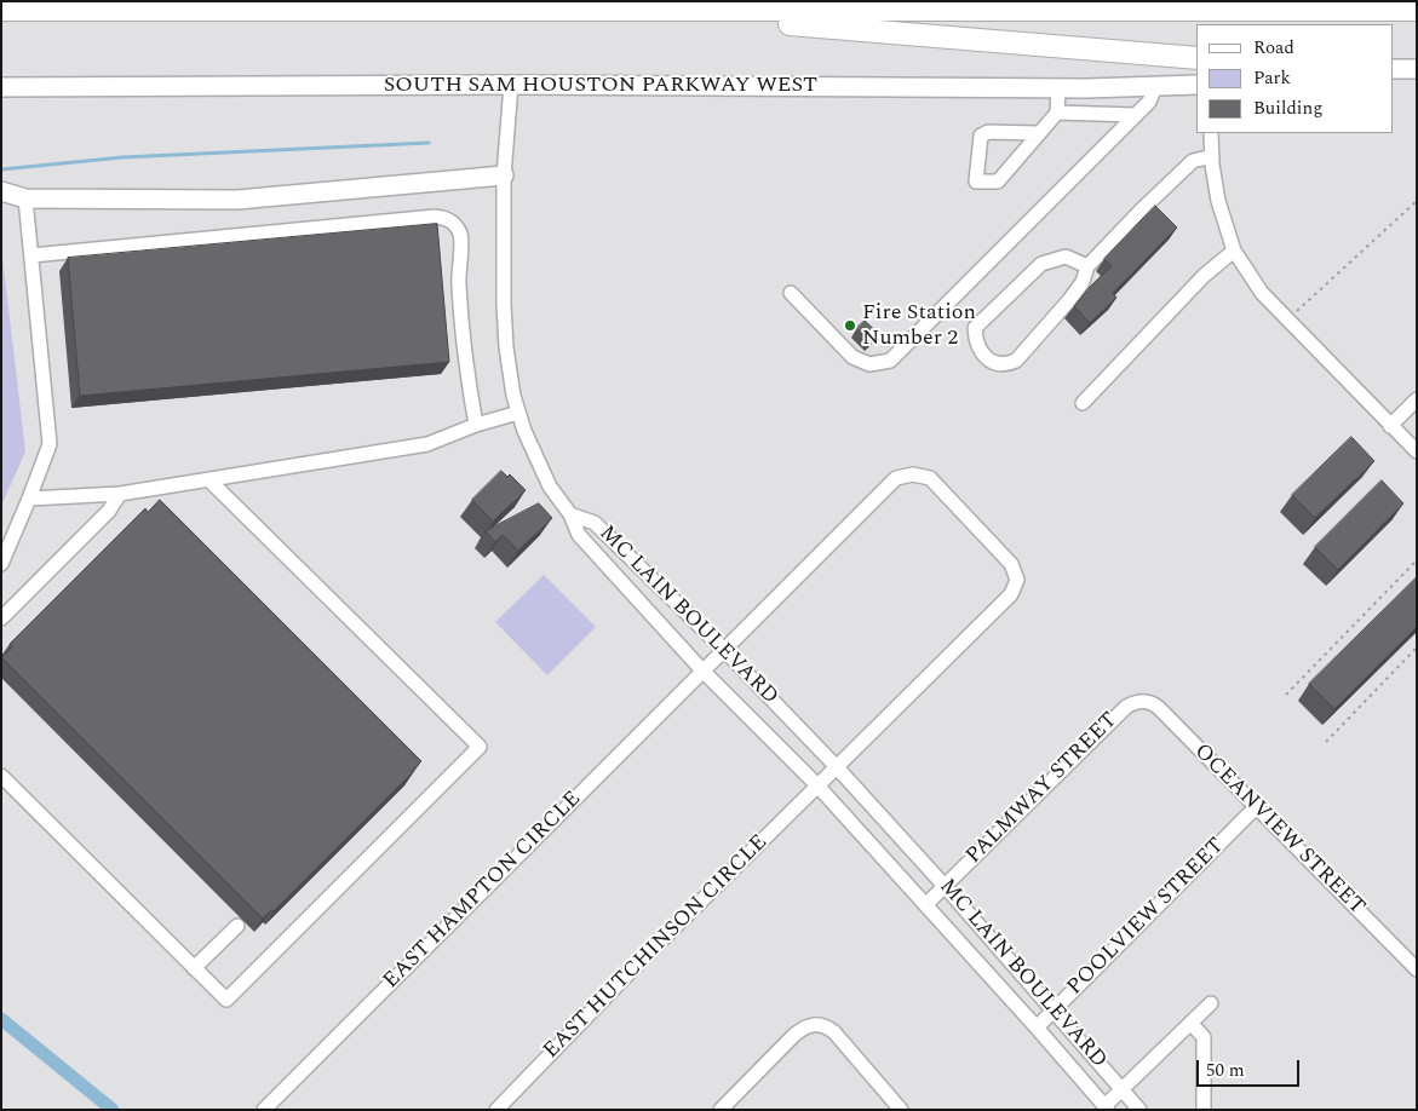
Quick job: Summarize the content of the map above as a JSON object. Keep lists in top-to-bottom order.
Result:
{
  "streets": {
    "main road": ["SOUTH SAM HOUSTON PARKWAY WEST"],
    "street": [
      "MC LAIN BOULEVARD",
      "PALMWAY STREET",
      "OCEANVIEW STREET",
      "EAST HAMPTON CIRCLE",
      "POOLVIEW STREET",
      "EAST HUTCHINSON CIRCLE"
    ]
  },
  "crossings": [
    ["MC LAIN BOULEVARD", "PALMWAY STREET"],
    ["MC LAIN BOULEVARD", "EAST HAMPTON CIRCLE"],
    ["MC LAIN BOULEVARD", "POOLVIEW STREET"],
    ["MC LAIN BOULEVARD", "EAST HUTCHINSON CIRCLE"],
    ["PALMWAY STREET", "OCEANVIEW STREET"],
    ["OCEANVIEW STREET", "POOLVIEW STREET"],
    ["EAST HAMPTON CIRCLE", "EAST HUTCHINSON CIRCLE"]
  ],
  "places": ["Fire Station Number 2"],
  "legend": ["Road", "Park", "Building"],
  "scale_bar": "50 m"
}
